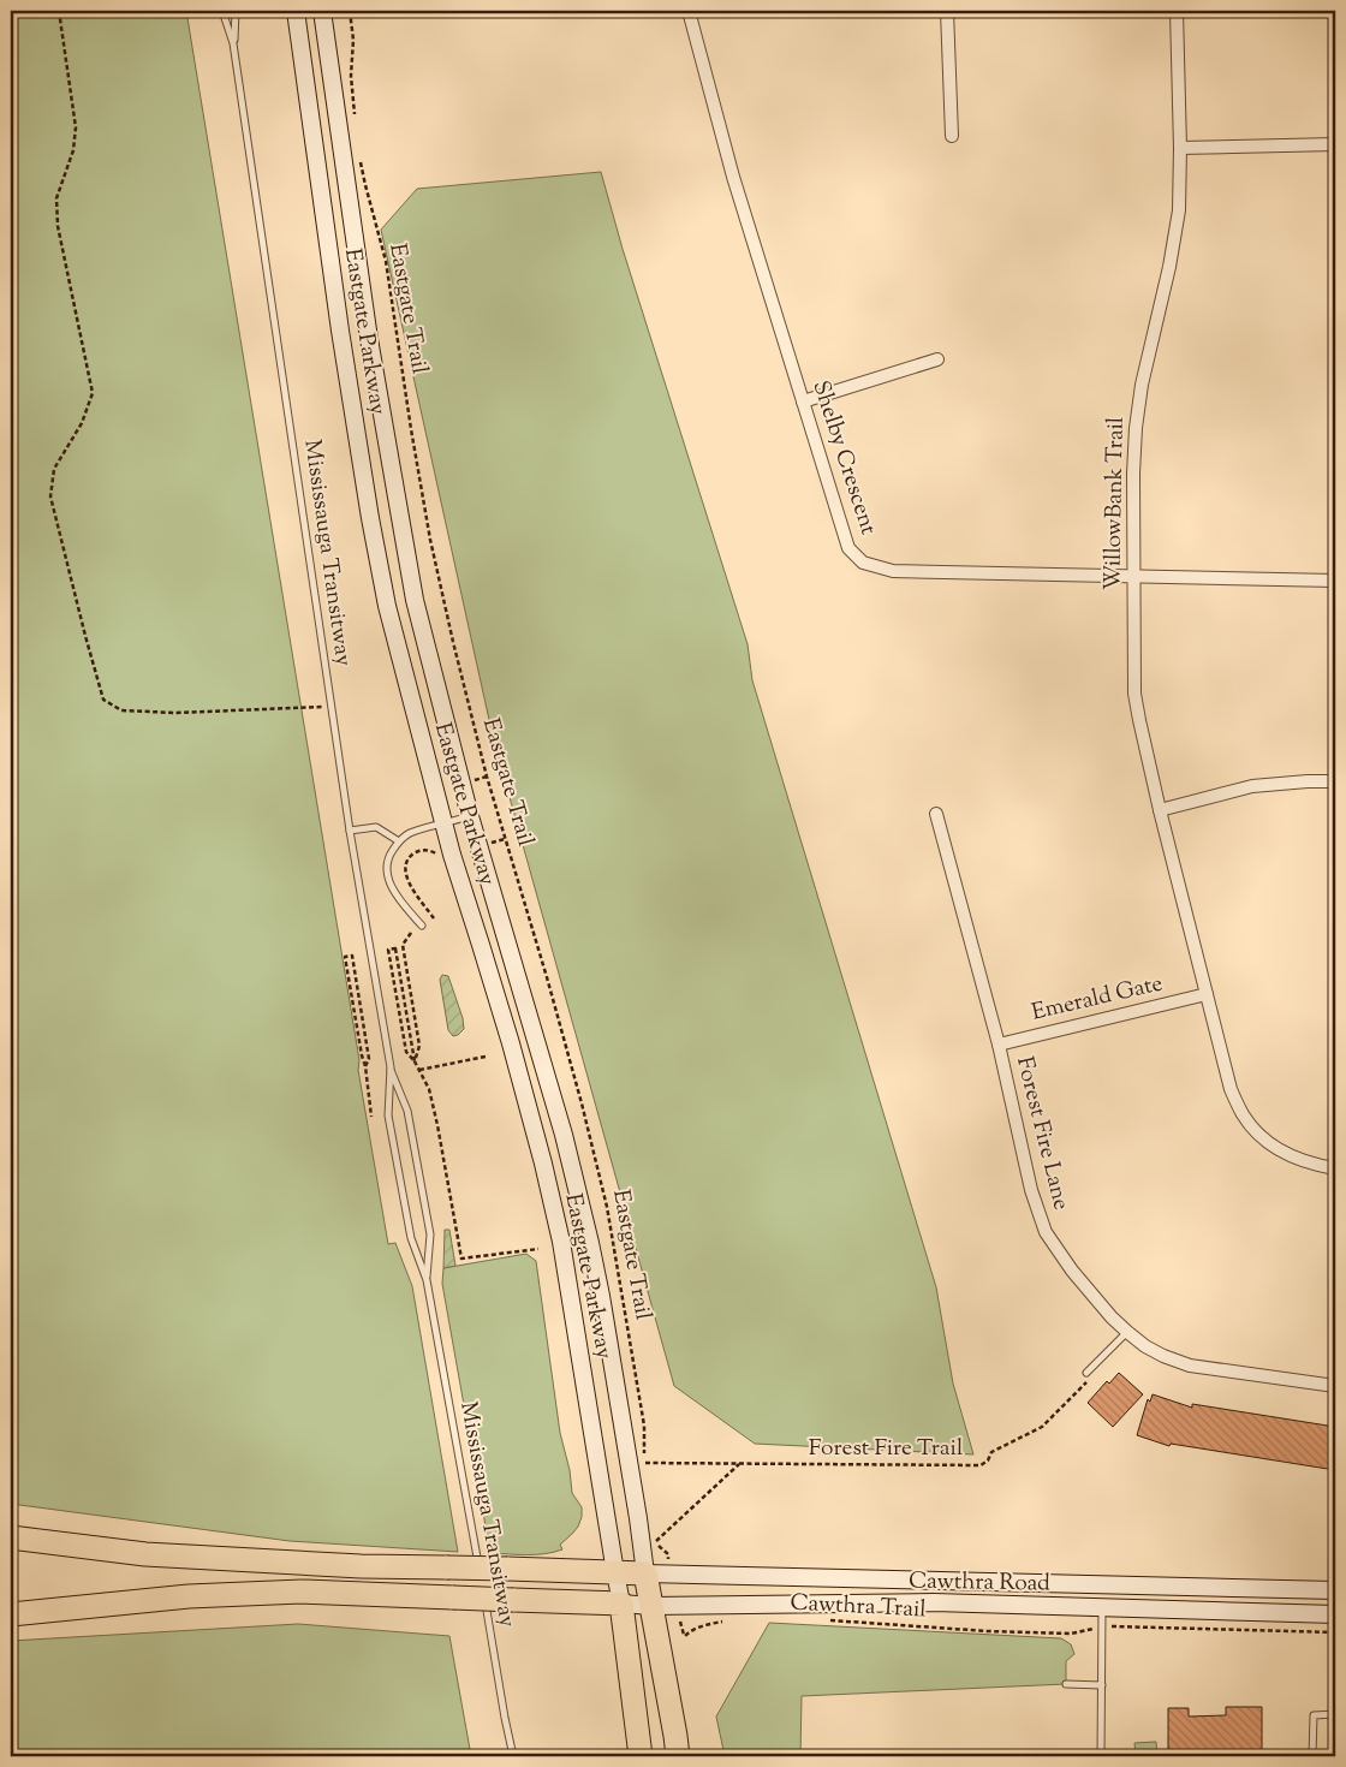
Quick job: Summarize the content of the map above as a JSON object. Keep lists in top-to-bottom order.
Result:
{
  "streets": {
    "main road": ["Eastgate Parkway", "Cawthra Road"],
    "street": [
      "Shelby Crescent",
      "WillowBank Trail",
      "Emerald Gate",
      "Forest Fire Lane"
    ],
    "lane": ["Mississauga Transitway"],
    "path": ["Eastgate Trail", "Forest Fire Trail", "Cawthra Trail"]
  },
  "crossings": [
    ["Eastgate Trail", "Forest Fire Trail"],
    ["Eastgate Parkway", "Cawthra Road"],
    ["Shelby Crescent", "WillowBank Trail"],
    ["WillowBank Trail", "Emerald Gate"],
    ["Emerald Gate", "Forest Fire Lane"]
  ]
}
